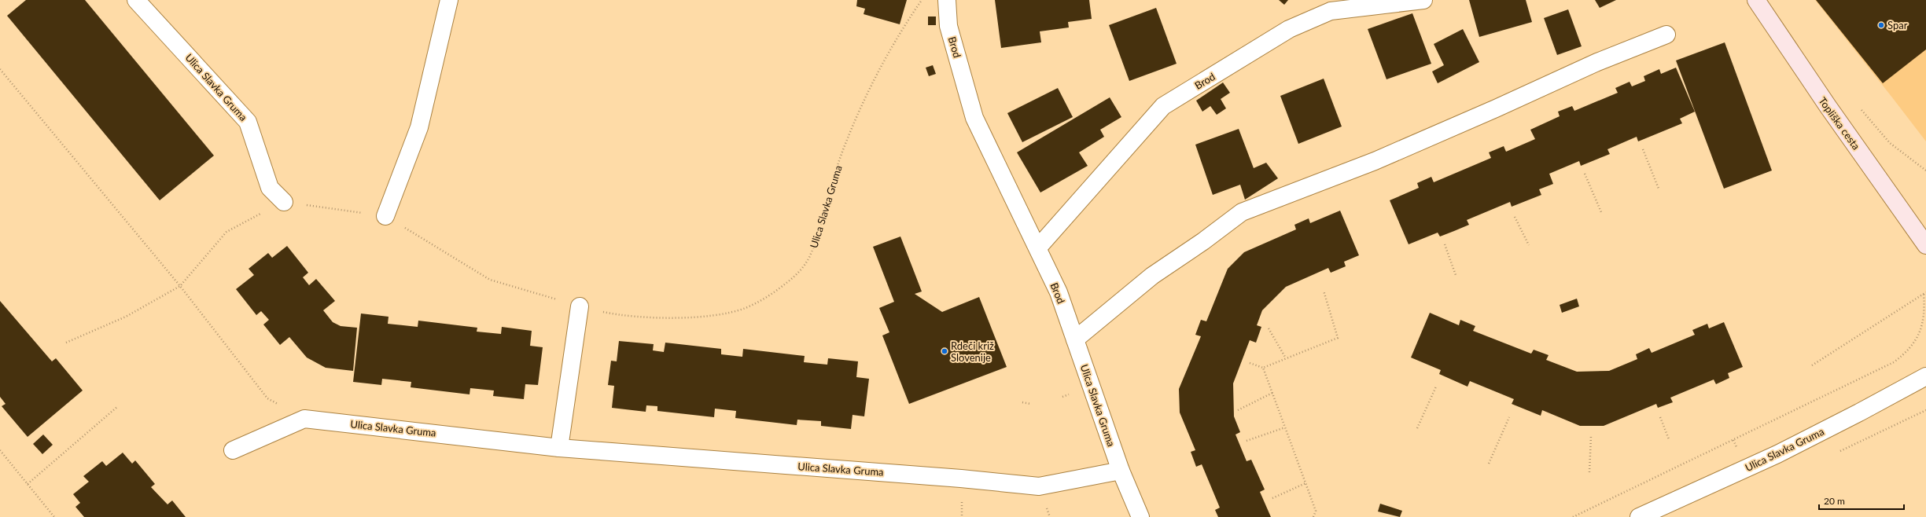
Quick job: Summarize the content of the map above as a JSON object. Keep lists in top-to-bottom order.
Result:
{
  "streets": {
    "main road": ["Topliška cesta"],
    "street": ["Brod", "Ulica Slavka Gruma"]
  },
  "crossings": [
    ["Brod", "Ulica Slavka Gruma"]
  ],
  "places": ["Spar", "Rdeči križ Slovenije"],
  "scale_bar": "20 m"
}
